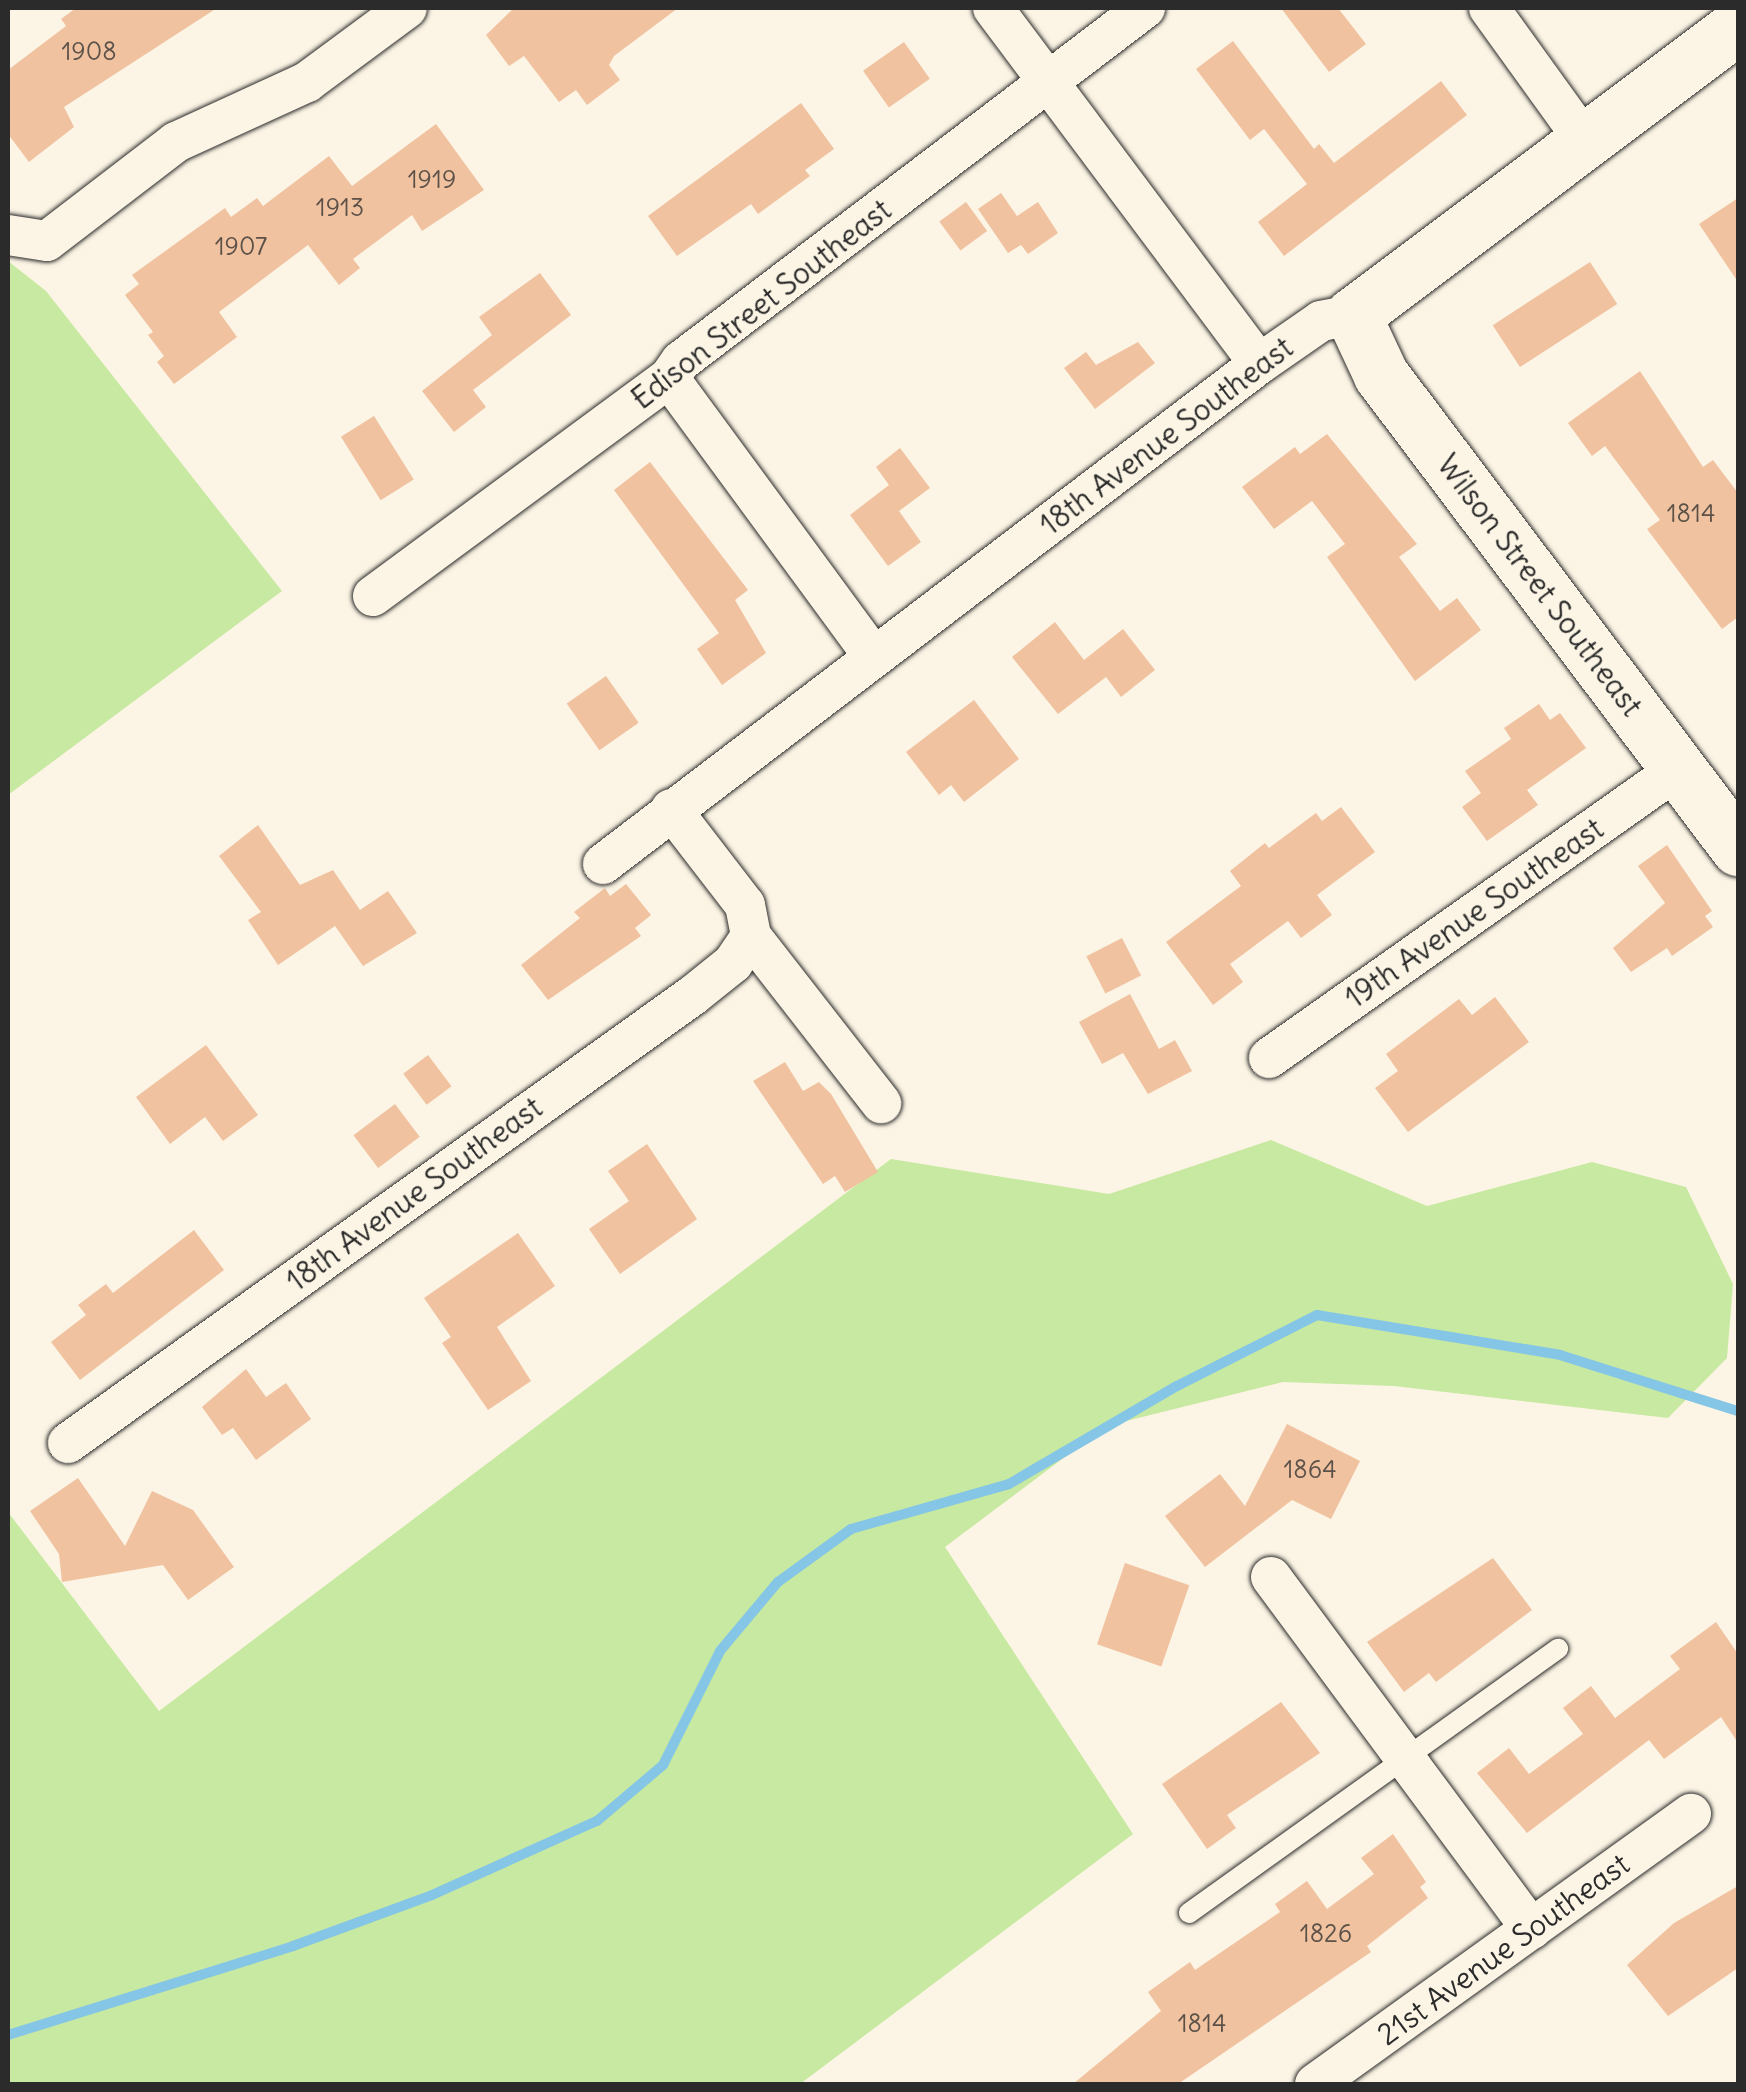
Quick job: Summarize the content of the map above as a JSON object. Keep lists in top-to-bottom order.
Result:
{
  "streets": {
    "street": [
      "Edison Street Southeast",
      "18th Avenue Southeast",
      "Wilson Street Southeast",
      "19th Avenue Southeast",
      "21st Avenue Southeast"
    ]
  },
  "crossings": [
    ["18th Avenue Southeast", "Wilson Street Southeast"],
    ["Wilson Street Southeast", "19th Avenue Southeast"]
  ],
  "house_numbers": [
    "1908",
    "1919",
    "1913",
    "1907",
    "1814",
    "1864",
    "1826",
    "1814"
  ]
}
